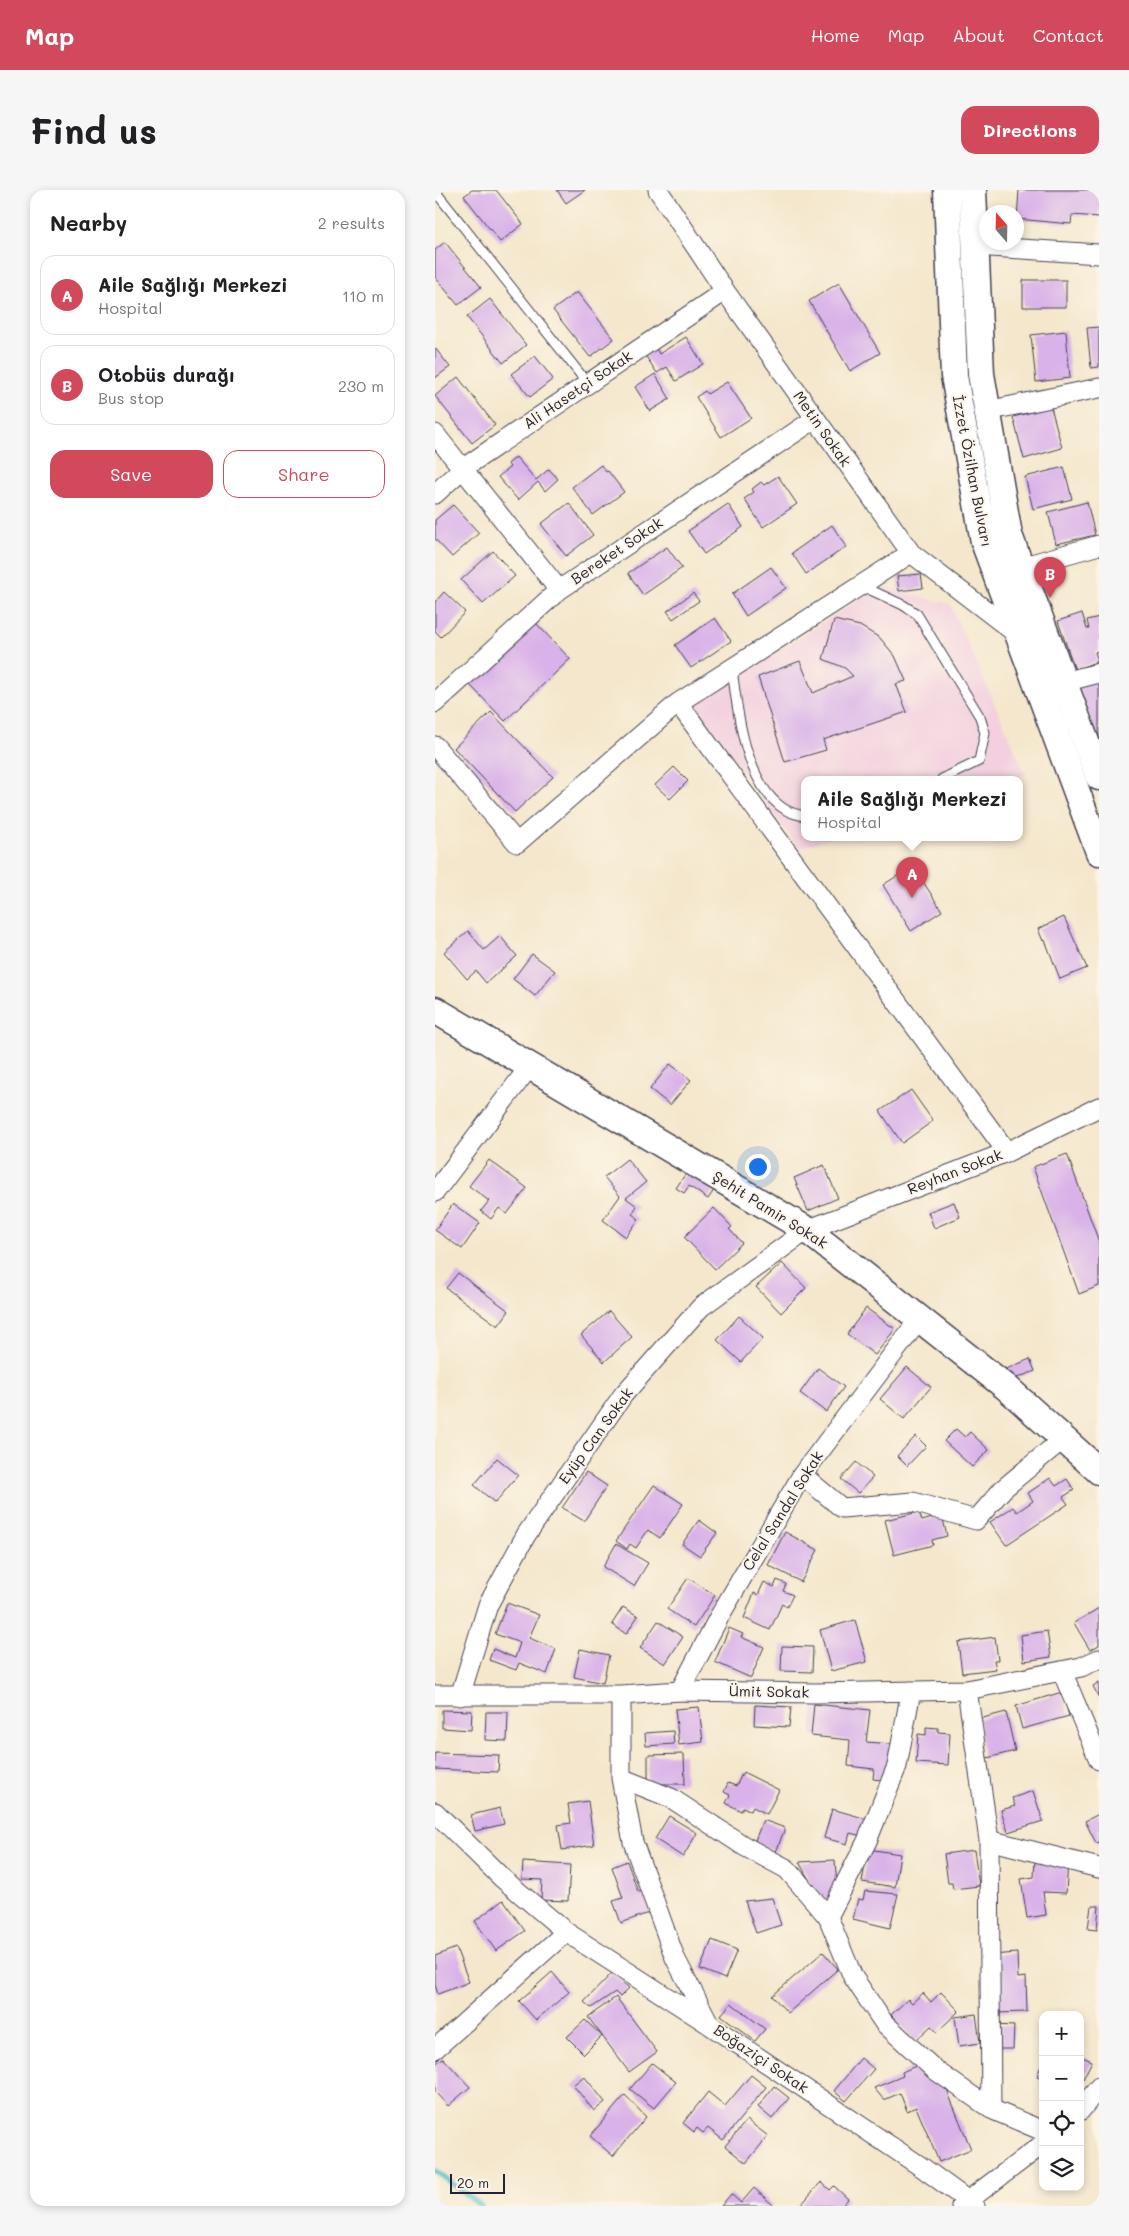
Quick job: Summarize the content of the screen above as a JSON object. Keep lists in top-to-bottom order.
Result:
{
  "streets": {
    "main road": ["İzzet Özilhan Bulvarı", "Şehit Pamir Sokak"],
    "street": [
      "Ali Hasetçi Sokak",
      "Metin Sokak",
      "Bereket Sokak",
      "Reyhan Sokak",
      "Eyüp Can Sokak",
      "Celal Sandal Sokak",
      "Ümit Sokak",
      "Boğaziçi Sokak"
    ]
  },
  "crossings": [
    ["Ali Hasetçi Sokak", "Metin Sokak"],
    ["Metin Sokak", "İzzet Özilhan Bulvarı"],
    ["Metin Sokak", "Bereket Sokak"],
    ["Reyhan Sokak", "Şehit Pamir Sokak"],
    ["Reyhan Sokak", "Eyüp Can Sokak"],
    ["Şehit Pamir Sokak", "Eyüp Can Sokak"],
    ["Şehit Pamir Sokak", "Celal Sandal Sokak"],
    ["Eyüp Can Sokak", "Ümit Sokak"],
    ["Celal Sandal Sokak", "Ümit Sokak"],
    ["Ümit Sokak", "Boğaziçi Sokak"]
  ],
  "scale_bar": "20 m",
  "north": "top",
  "page": {
    "header": "Map",
    "nav": [
      "Home",
      "Map",
      "About",
      "Contact"
    ],
    "buttons": [
      "Directions",
      ["Save", "Share"]
    ],
    "title": "Find us",
    "heading": ["Nearby", "2 results"],
    "list": [
      {
        "mark": "A",
        "name": "Aile Sağlığı Merkezi",
        "note": "Hospital",
        "value": "110 m"
      },
      {
        "mark": "B",
        "name": "Otobüs durağı",
        "note": "Bus stop",
        "value": "230 m"
      }
    ],
    "pins": ["B", "A"],
    "popup": ["Aile Sağlığı Merkezi", "Hospital"],
    "map_buttons": ["+", "−"],
    "scale": "20 m"
  }
}
